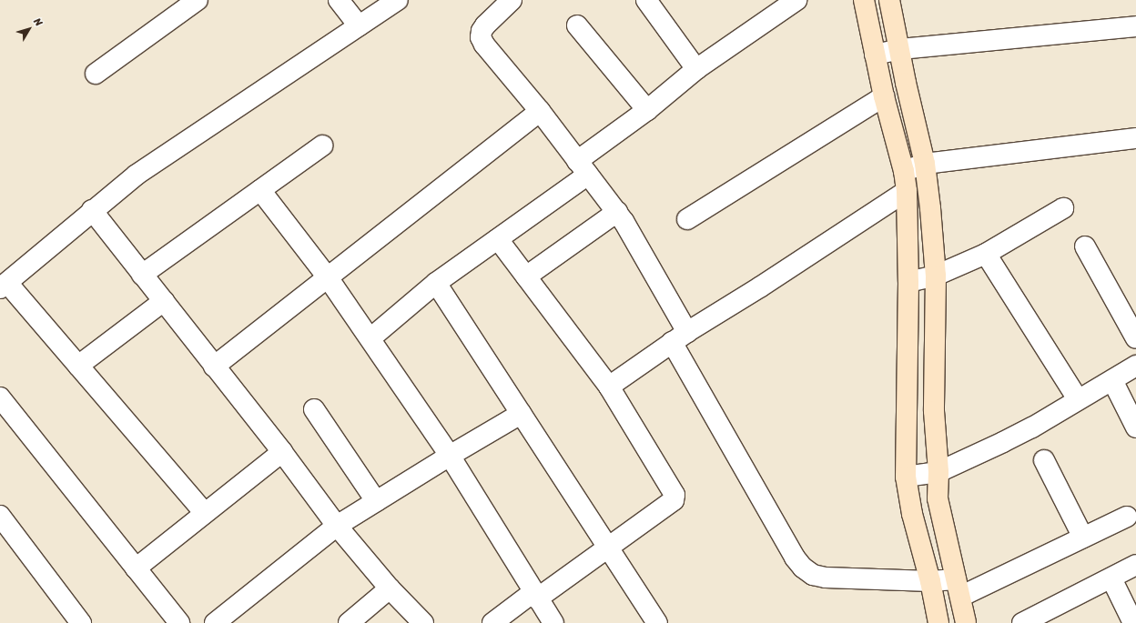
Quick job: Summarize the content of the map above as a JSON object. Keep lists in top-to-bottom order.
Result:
{
  "north": "top right"
}
